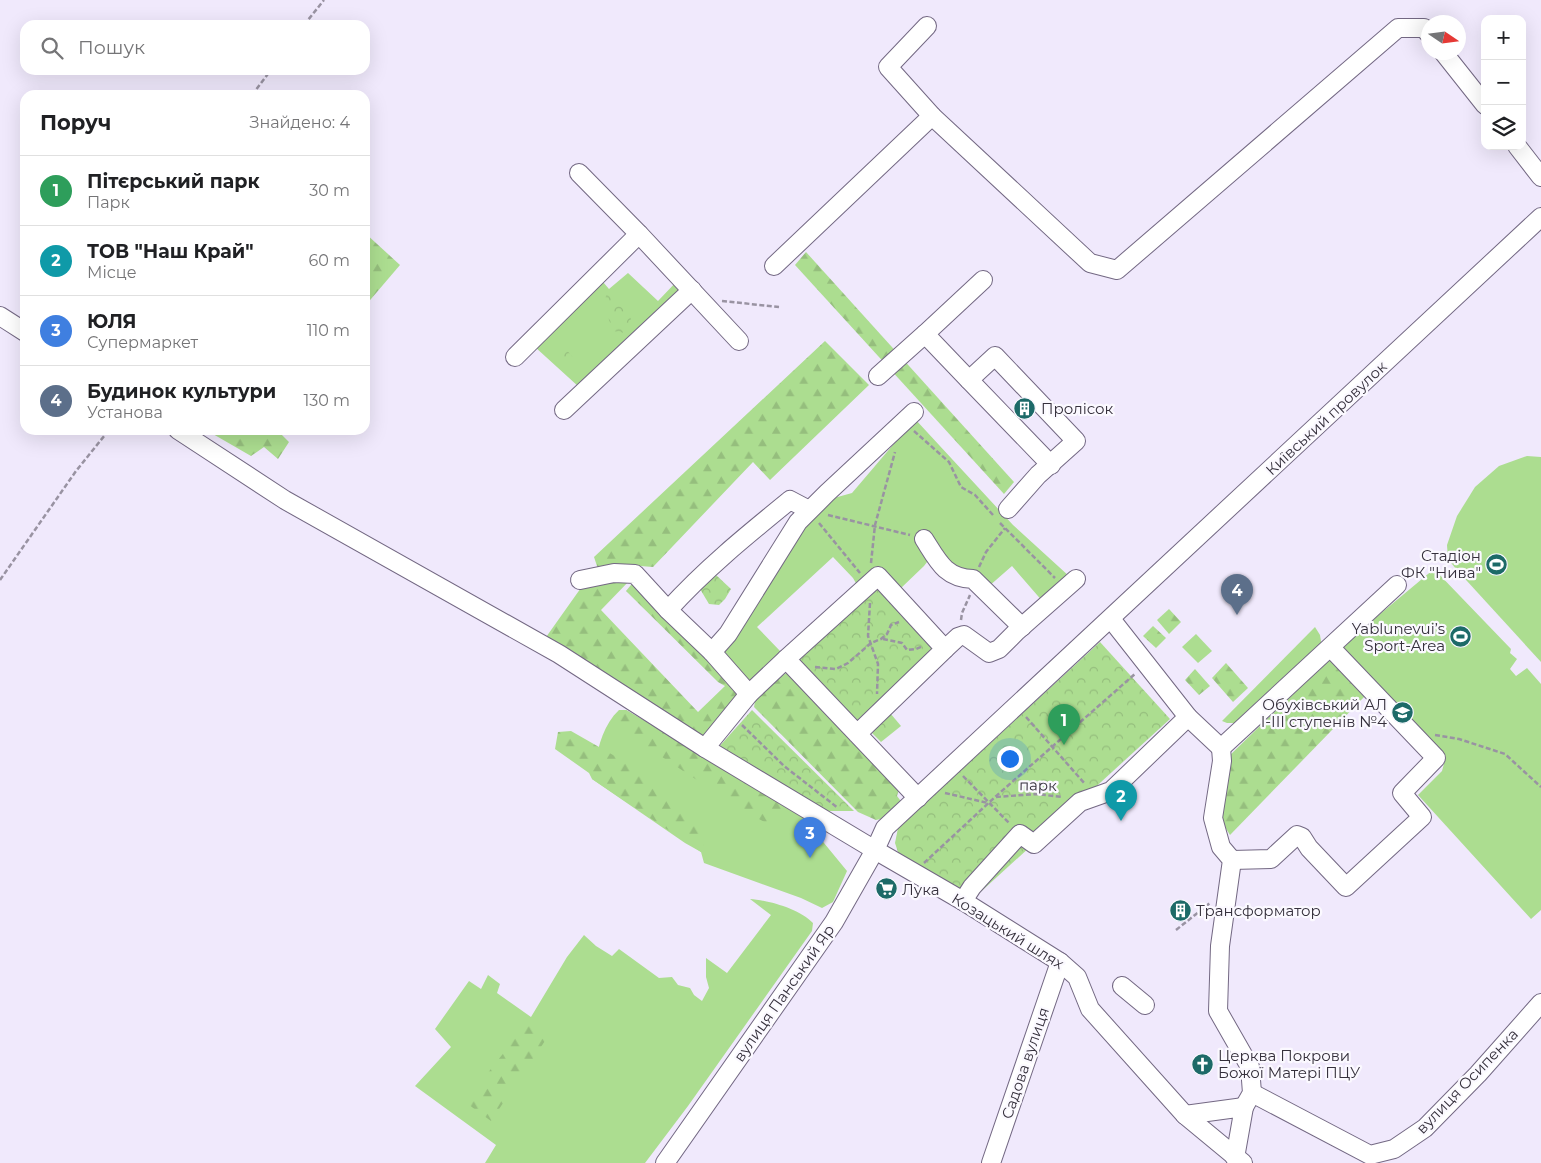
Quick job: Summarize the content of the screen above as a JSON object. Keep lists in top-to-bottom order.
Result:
{
  "streets": {
    "street": [
      "Київський провулок",
      "Козацький шлях",
      "вулиця Панський Яр",
      "Садова вулиця",
      "вулиця Осипенка"
    ],
    "path": ["парк"]
  },
  "crossings": [
    ["Київський провулок", "вулиця Панський Яр"],
    ["Козацький шлях", "вулиця Панський Яр"],
    ["Козацький шлях", "Садова вулиця"]
  ],
  "places": {
    "building": ["Пролісок", "Трансформатор"],
    "sports": ["Стадіон ФК \"Нива\"", "Yablunevui’s Sport-Area"],
    "school or university": ["Обухівський АЛ І-ІІІ ступенів №4"],
    "supermarket": ["Лука"],
    "church": ["Церква Покрови Божої Матері ПЦУ"]
  },
  "north": "right",
  "page": {
    "map_buttons": ["+", "−"],
    "search": "Пошук",
    "heading": ["Поруч", "Знайдено: 4"],
    "list": [
      {
        "mark": "1",
        "name": "Пітєрський парк",
        "note": "Парк",
        "value": "30 m"
      },
      {
        "mark": "2",
        "name": "ТОВ \"Наш Край\"",
        "note": "Місце",
        "value": "60 m"
      },
      {
        "mark": "3",
        "name": "ЮЛЯ",
        "note": "Супермаркет",
        "value": "110 m"
      },
      {
        "mark": "4",
        "name": "Будинок культури",
        "note": "Установа",
        "value": "130 m"
      }
    ],
    "pins": [
      "4",
      "1",
      "2",
      "3"
    ]
  }
}
